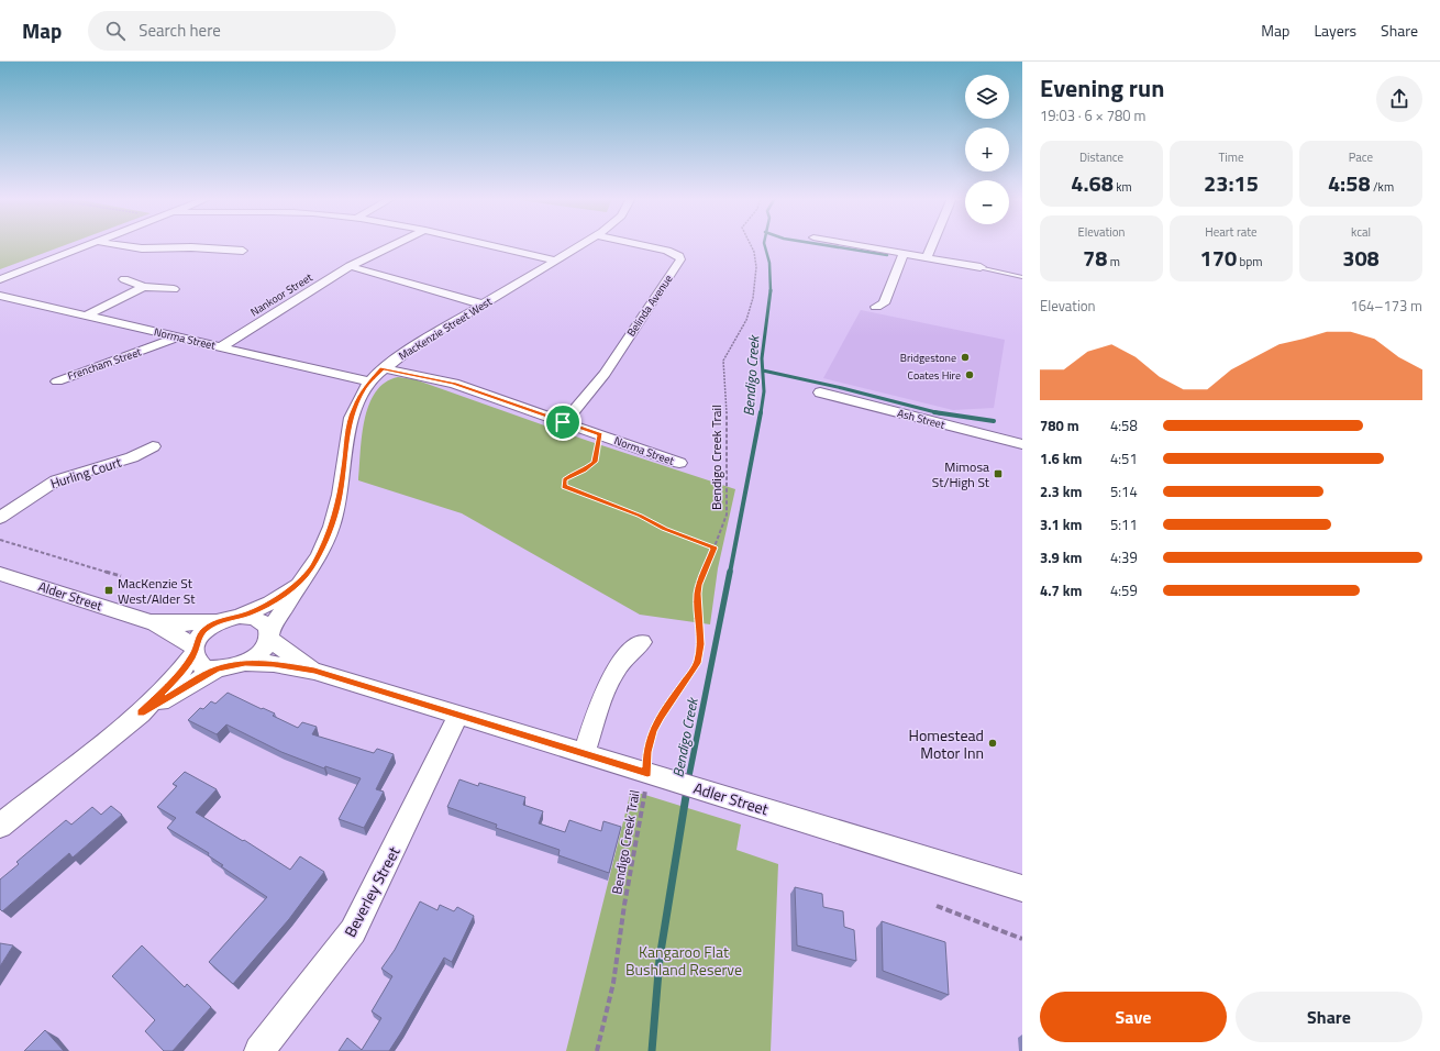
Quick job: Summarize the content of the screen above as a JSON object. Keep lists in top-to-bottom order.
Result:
{
  "streets": {
    "street": [
      "Nankoor Street",
      "Belinda Avenue",
      "MacKenzie Street West",
      "Norma Street",
      "Frencham Street",
      "Ash Street",
      "Hurling Court",
      "Alder Street",
      "Adler Street",
      "Beverley Street"
    ],
    "path": ["Bendigo Creek Trail"]
  },
  "crossings": [
    ["Nankoor Street", "Norma Street"],
    ["Belinda Avenue", "Norma Street"],
    ["MacKenzie Street West", "Norma Street"],
    ["MacKenzie Street West", "Alder Street"],
    ["MacKenzie Street West", "Adler Street"],
    ["Norma Street", "Frencham Street"],
    ["Bendigo Creek Trail", "Adler Street"],
    ["Alder Street", "Adler Street"],
    ["Adler Street", "Beverley Street"]
  ],
  "water": ["Bendigo Creek"],
  "parks": ["Kangaroo Flat Bushland Reserve"],
  "places": {
    "other": ["Bridgestone", "Coates Hire", "Homestead Motor Inn"],
    "transit": ["Mimosa St/High St", "MacKenzie St West/Alder St"]
  },
  "page": {
    "header": "Map",
    "search": "Search here",
    "nav": ["Map", "Layers", "Share"],
    "heading": ["Evening run", "19:03 · 6 × 780 m"],
    "map_buttons": ["+", "−"],
    "stats": [
      ["Distance", "4.68 km"],
      ["Time", "23:15"],
      ["Pace", "4:58 /km"],
      ["Elevation", "78 m"],
      ["Heart rate", "170 bpm"],
      ["kcal", "308"]
    ],
    "chart": ["Elevation", "164–173 m"],
    "list": [
      {
        "name": "780 m",
        "note": "4:58"
      },
      {
        "name": "1.6 km",
        "note": "4:51"
      },
      {
        "name": "2.3 km",
        "note": "5:14"
      },
      {
        "name": "3.1 km",
        "note": "5:11"
      },
      {
        "name": "3.9 km",
        "note": "4:39"
      },
      {
        "name": "4.7 km",
        "note": "4:59"
      }
    ],
    "buttons": ["Save", "Share"]
  }
}
